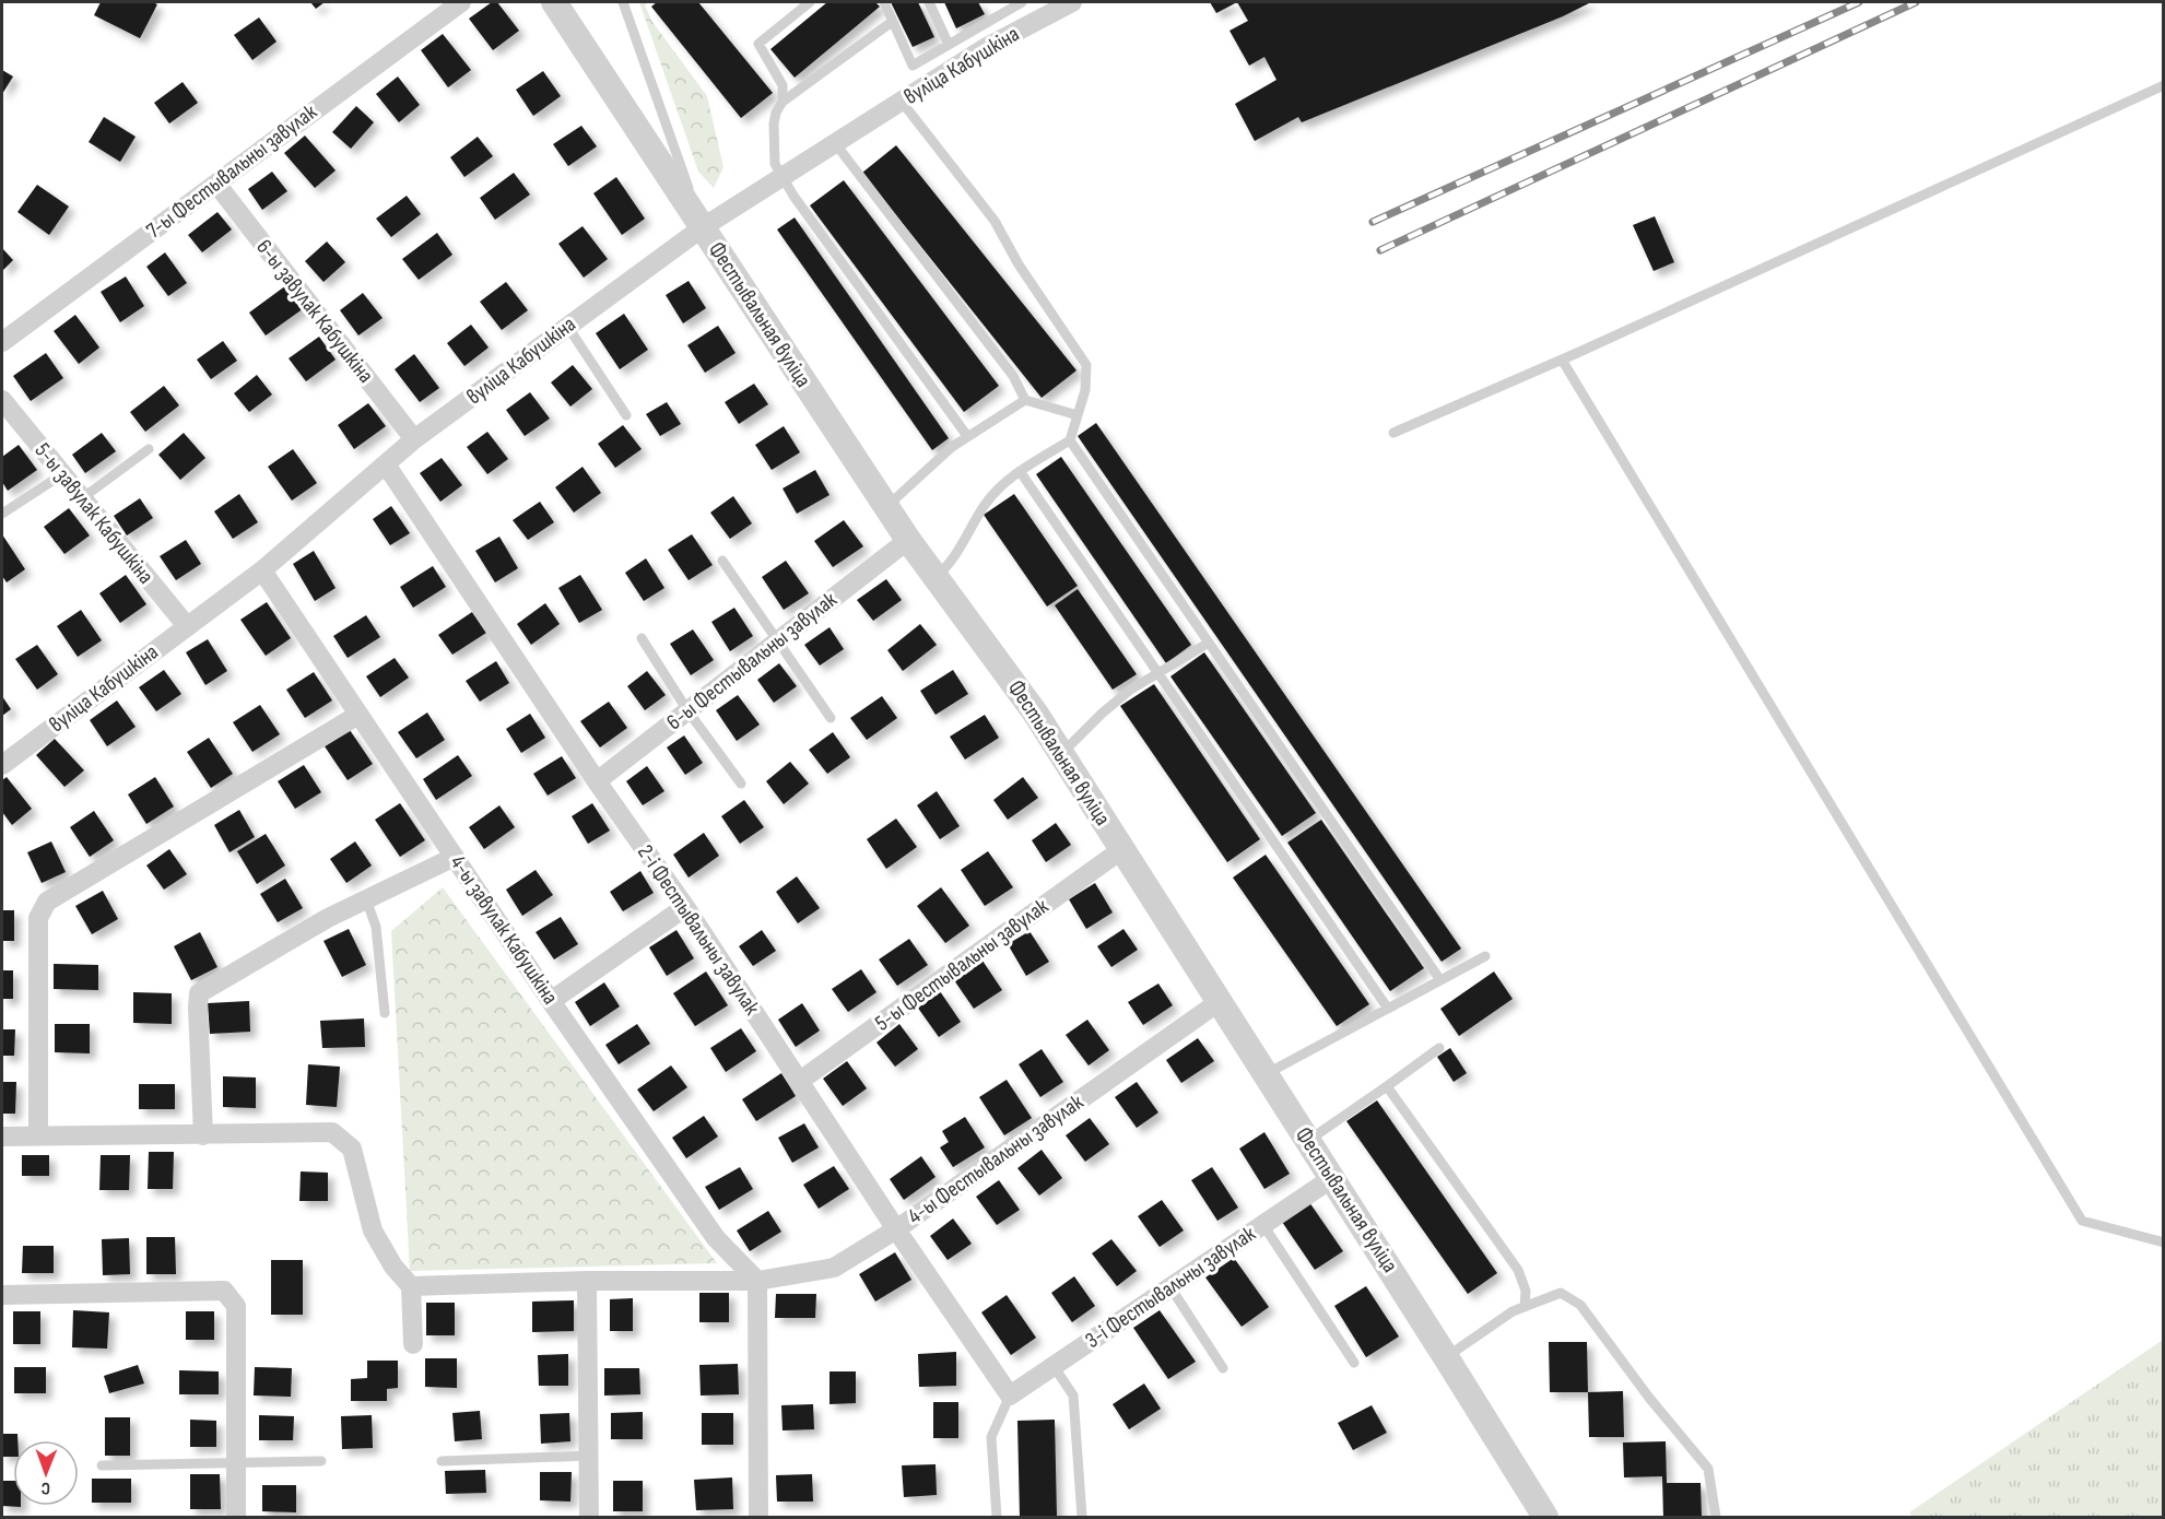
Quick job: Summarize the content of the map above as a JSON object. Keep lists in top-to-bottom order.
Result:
{
  "streets": {
    "street": [
      "вуліца Кабушкіна",
      "7-ы Фестывальны завулак",
      "6-ы завулак Кабушкіна",
      "Фестывальная вуліца",
      "5-ы завулак Кабушкіна",
      "6-ы Фестывальны завулак",
      "4-ы завулак Кабушкіна",
      "2-і Фестывальны завулак",
      "5-ы Фестывальны завулак",
      "4-ы Фестывальны завулак",
      "3-і Фестывальны завулак"
    ]
  },
  "crossings": [
    ["вуліца Кабушкіна", "6-ы завулак Кабушкіна"],
    ["вуліца Кабушкіна", "Фестывальная вуліца"],
    ["вуліца Кабушкіна", "5-ы завулак Кабушкіна"],
    ["вуліца Кабушкіна", "4-ы завулак Кабушкіна"],
    ["вуліца Кабушкіна", "2-і Фестывальны завулак"],
    ["7-ы Фестывальны завулак", "6-ы завулак Кабушкіна"],
    ["Фестывальная вуліца", "6-ы Фестывальны завулак"],
    ["Фестывальная вуліца", "5-ы Фестывальны завулак"],
    ["Фестывальная вуліца", "4-ы Фестывальны завулак"],
    ["Фестывальная вуліца", "3-і Фестывальны завулак"],
    ["6-ы Фестывальны завулак", "2-і Фестывальны завулак"],
    ["4-ы завулак Кабушкіна", "4-ы Фестывальны завулак"],
    ["2-і Фестывальны завулак", "5-ы Фестывальны завулак"],
    ["2-і Фестывальны завулак", "4-ы Фестывальны завулак"],
    ["2-і Фестывальны завулак", "3-і Фестывальны завулак"]
  ],
  "north": "bottom"
}
